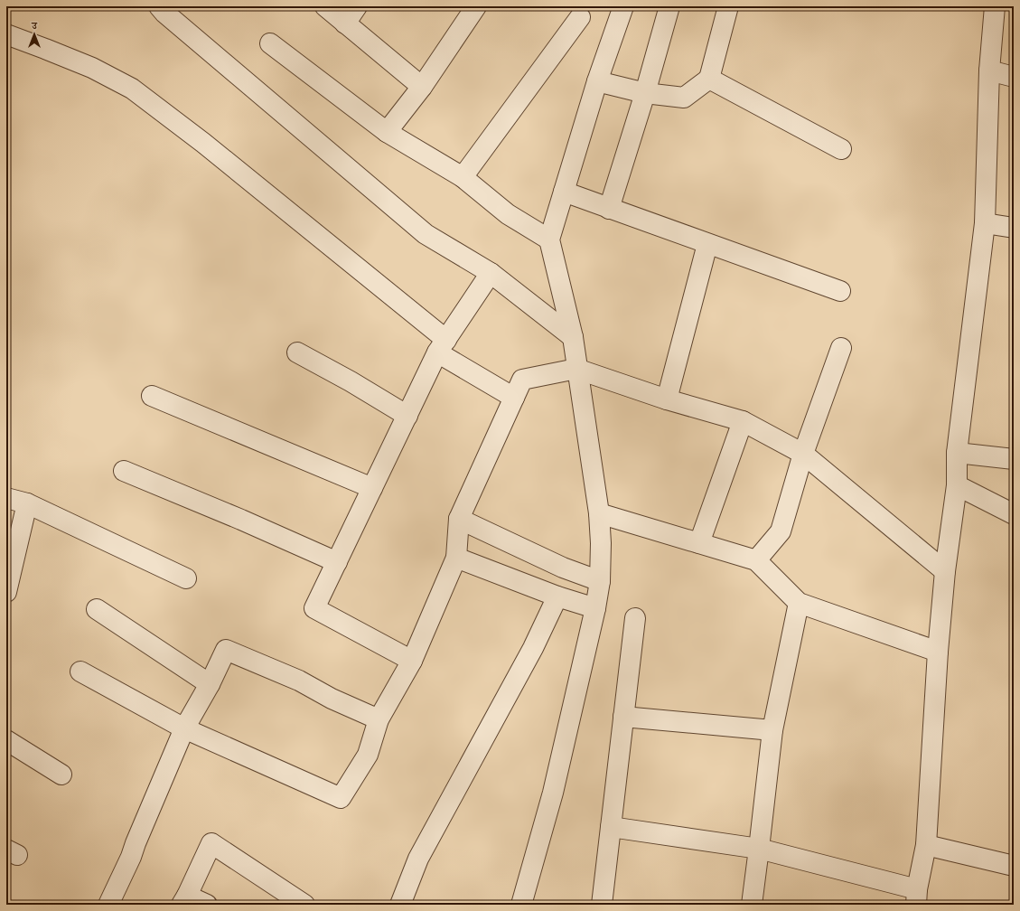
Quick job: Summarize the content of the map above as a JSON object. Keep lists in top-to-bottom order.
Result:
{
  "north": "top"
}
